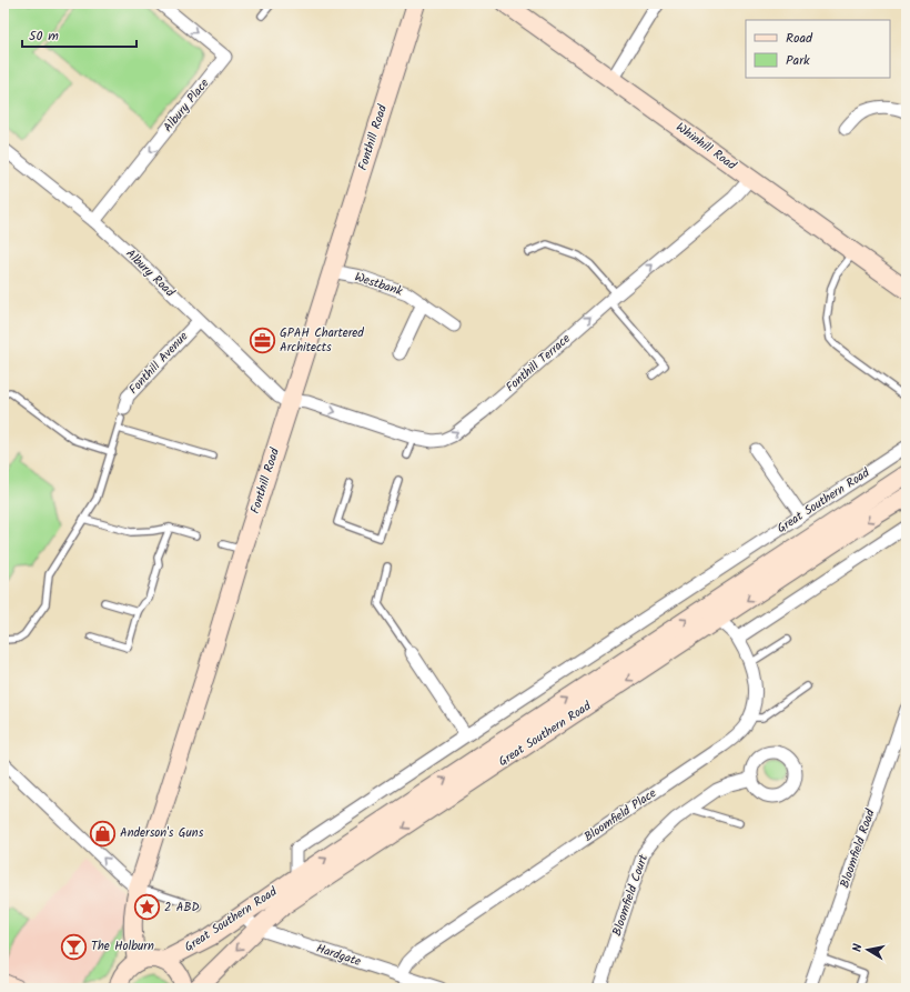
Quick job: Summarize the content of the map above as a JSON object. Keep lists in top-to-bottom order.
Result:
{
  "streets": {
    "main road": ["Fonthill Road", "Whinhill Road", "Great Southern Road"],
    "street": [
      "Albury Place",
      "Albury Road",
      "Westbank",
      "Fonthill Avenue",
      "Fonthill Terrace",
      "Bloomfield Place",
      "Bloomfield Road",
      "Bloomfield Court",
      "Hardgate"
    ]
  },
  "crossings": [
    ["Albury Place", "Albury Road"],
    ["Fonthill Road", "Albury Road"],
    ["Fonthill Road", "Westbank"],
    ["Fonthill Road", "Fonthill Terrace"],
    ["Whinhill Road", "Fonthill Terrace"],
    ["Albury Road", "Fonthill Avenue"],
    ["Albury Road", "Fonthill Terrace"],
    ["Great Southern Road", "Bloomfield Place"],
    ["Great Southern Road", "Hardgate"],
    ["Bloomfield Place", "Hardgate"]
  ],
  "one_way": ["Fonthill Terrace"],
  "places": {
    "office": ["GPAH Chartered Architects"],
    "shop": ["Anderson's Guns"],
    "place": ["2 ABD"],
    "bar": ["The Holburn"]
  },
  "legend": ["Road", "Park"],
  "scale_bar": "50 m",
  "north": "left"
}
